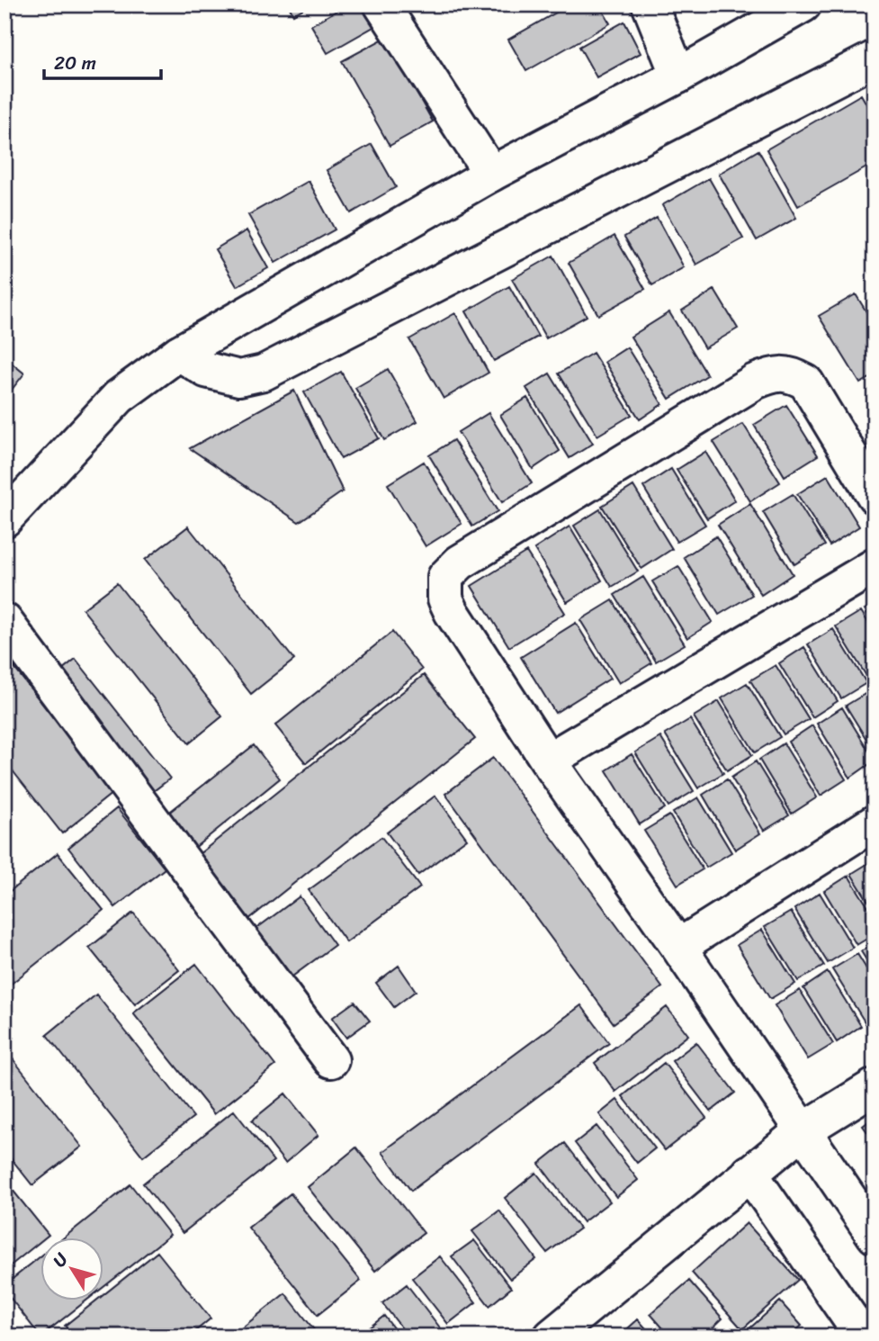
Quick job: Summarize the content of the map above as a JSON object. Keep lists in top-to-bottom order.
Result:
{
  "scale_bar": "20 m",
  "north": "top left"
}
